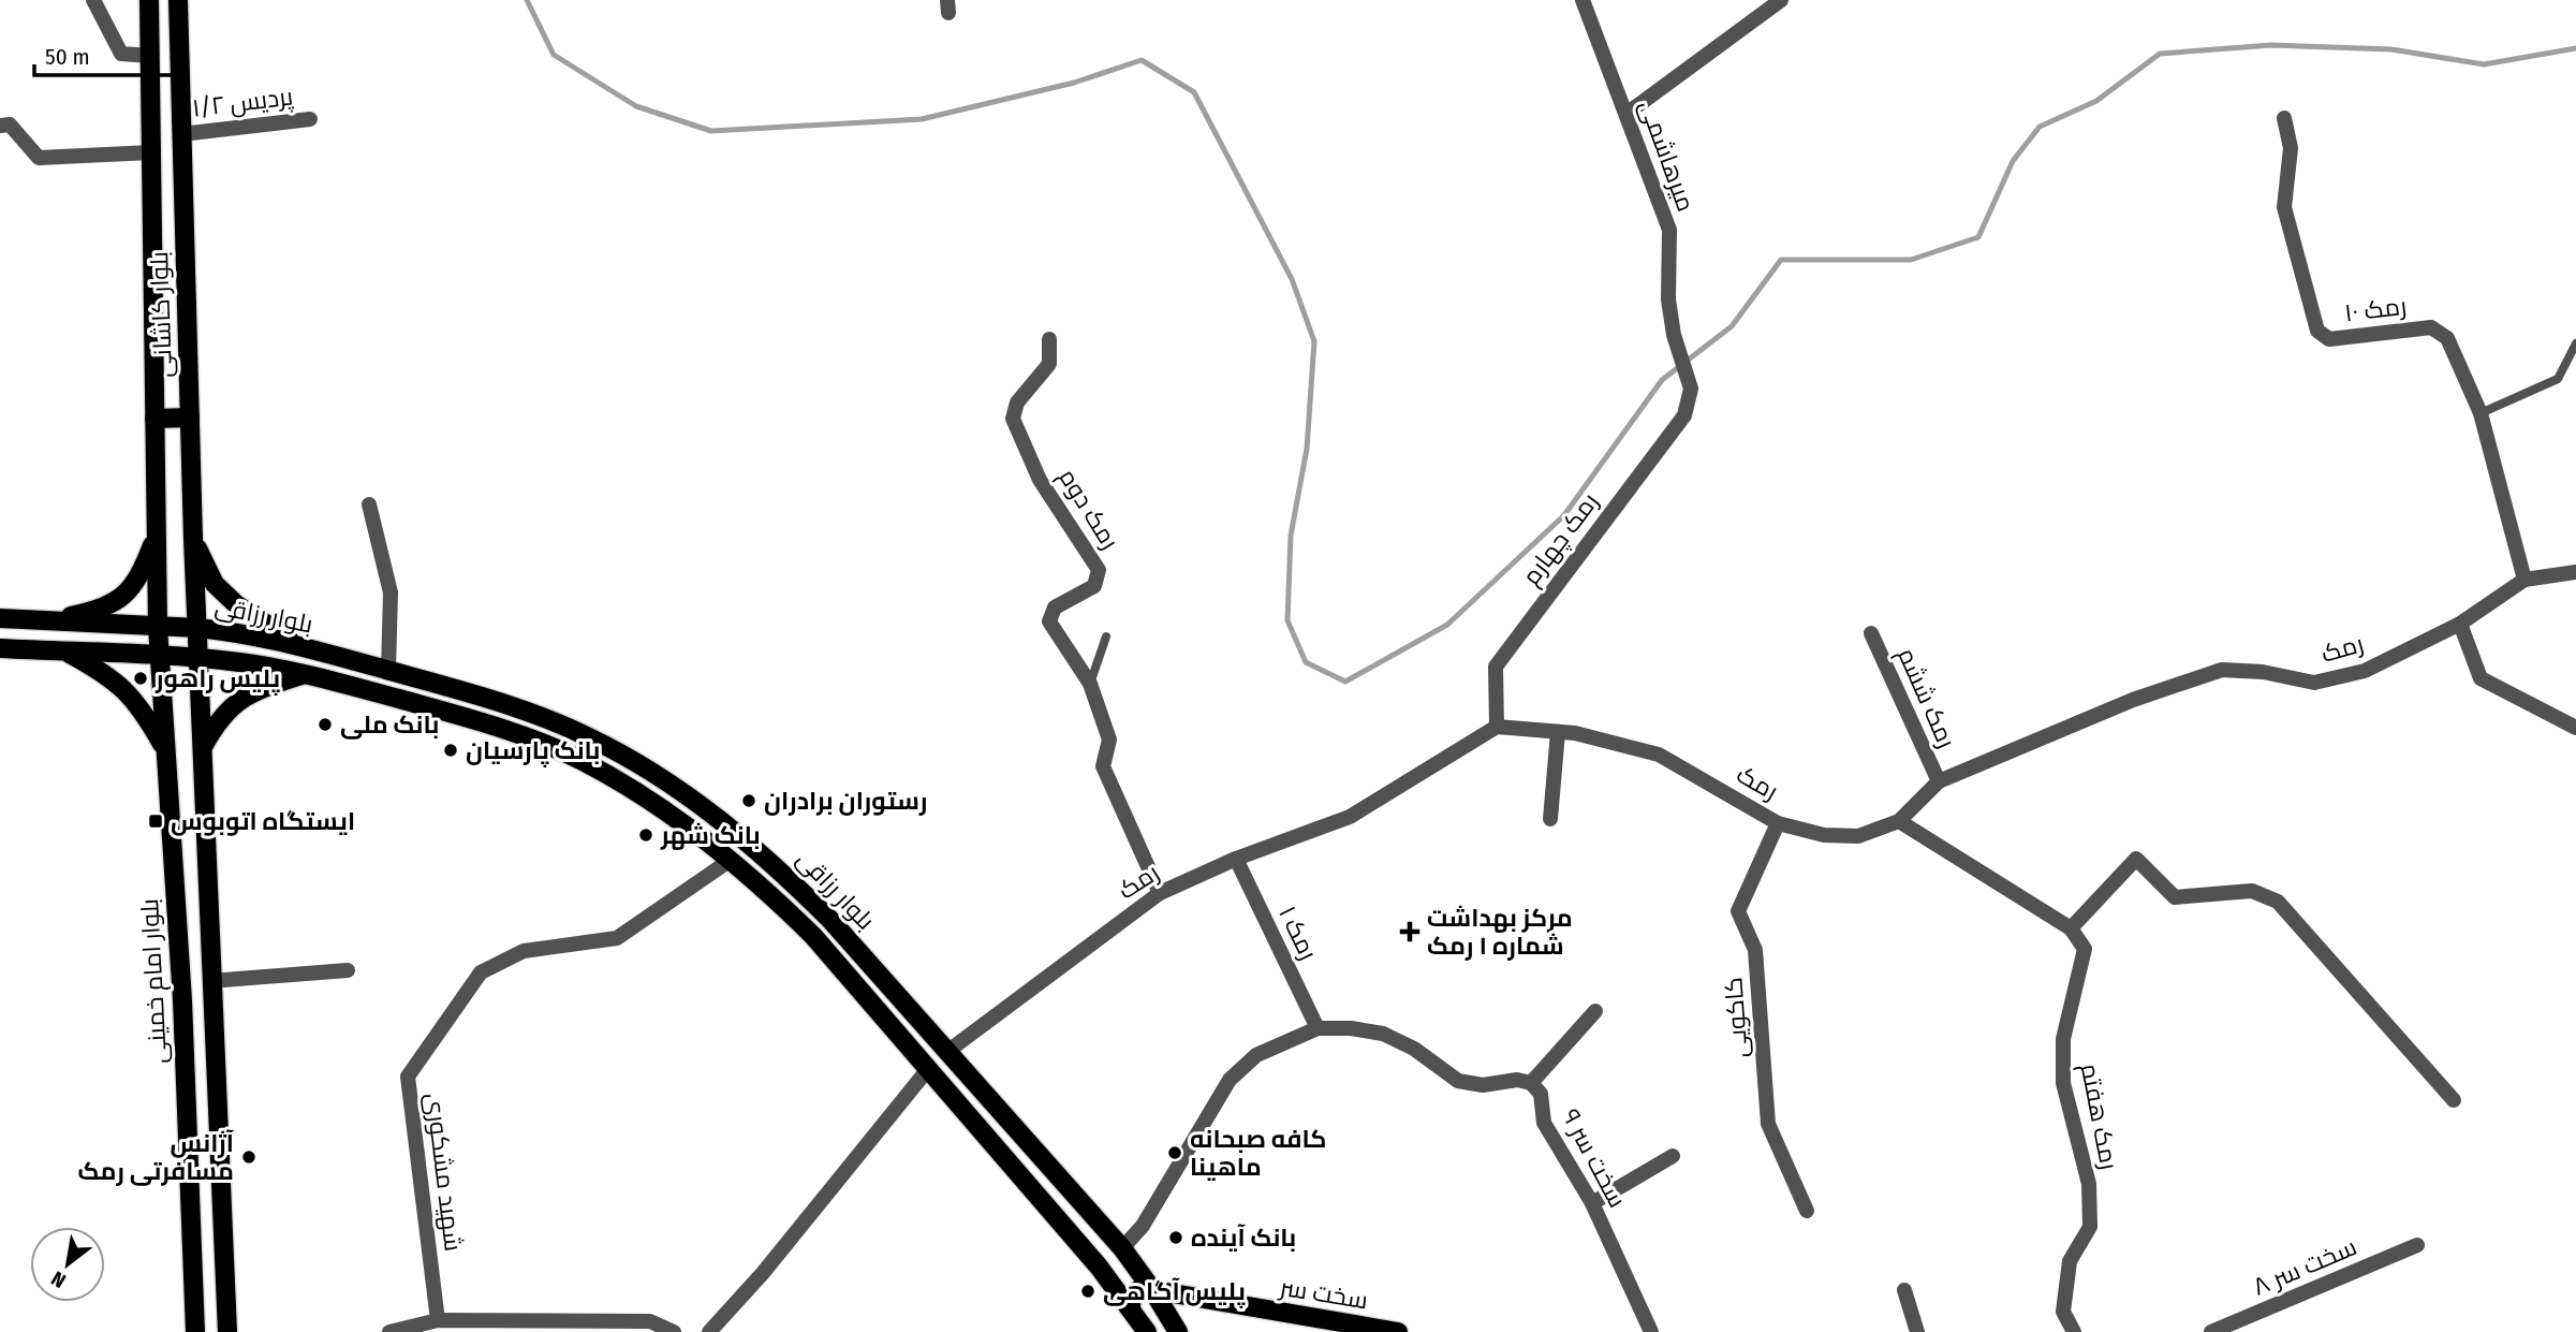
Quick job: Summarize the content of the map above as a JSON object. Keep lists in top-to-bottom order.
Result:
{
  "streets": {
    "main road": [
      "بلوار کاشانی",
      "بلوار رزاقی",
      "بلوار امام خمینی",
      "سخت سر"
    ],
    "street": [
      "پردیس ۱/۲",
      "میرهاشمی",
      "رمک ۱۰",
      "رمک دوم",
      "رمک چهارم",
      "رمک",
      "رمک ششم",
      "رمک ۱",
      "کاکویی",
      "رمک هفتم",
      "سخت سر ۹",
      "شهید مشکوری",
      "سخت سر ۸"
    ]
  },
  "crossings": [
    ["پردیس ۱/۲", "بلوار کاشانی"],
    ["میرهاشمی", "رمک چهارم"],
    ["رمک ۱۰", "رمک"],
    ["بلوار کاشانی", "بلوار رزاقی"],
    ["بلوار کاشانی", "بلوار امام خمینی"],
    ["رمک دوم", "رمک"],
    ["رمک چهارم", "رمک"],
    ["بلوار رزاقی", "رمک"],
    ["بلوار رزاقی", "بلوار امام خمینی"],
    ["بلوار رزاقی", "شهید مشکوری"],
    ["بلوار رزاقی", "سخت سر"],
    ["رمک", "رمک ششم"],
    ["رمک", "رمک ۱"],
    ["رمک", "کاکویی"]
  ],
  "places": {
    "other": [
      "پلیس راهور",
      "بانک ملی",
      "بانک پارسیان",
      "رستوران برادران",
      "بانک شهر",
      "کافه صبحانه ماهینا",
      "آژانس مسافرتی رمک",
      "بانک آینده",
      "پلیس آگاهی"
    ],
    "transit": ["ایستگاه اتوبوس"],
    "health": ["مرکز بهداشت شماره ۱ رمک"]
  },
  "scale_bar": "50 m",
  "north": "bottom left"
}
